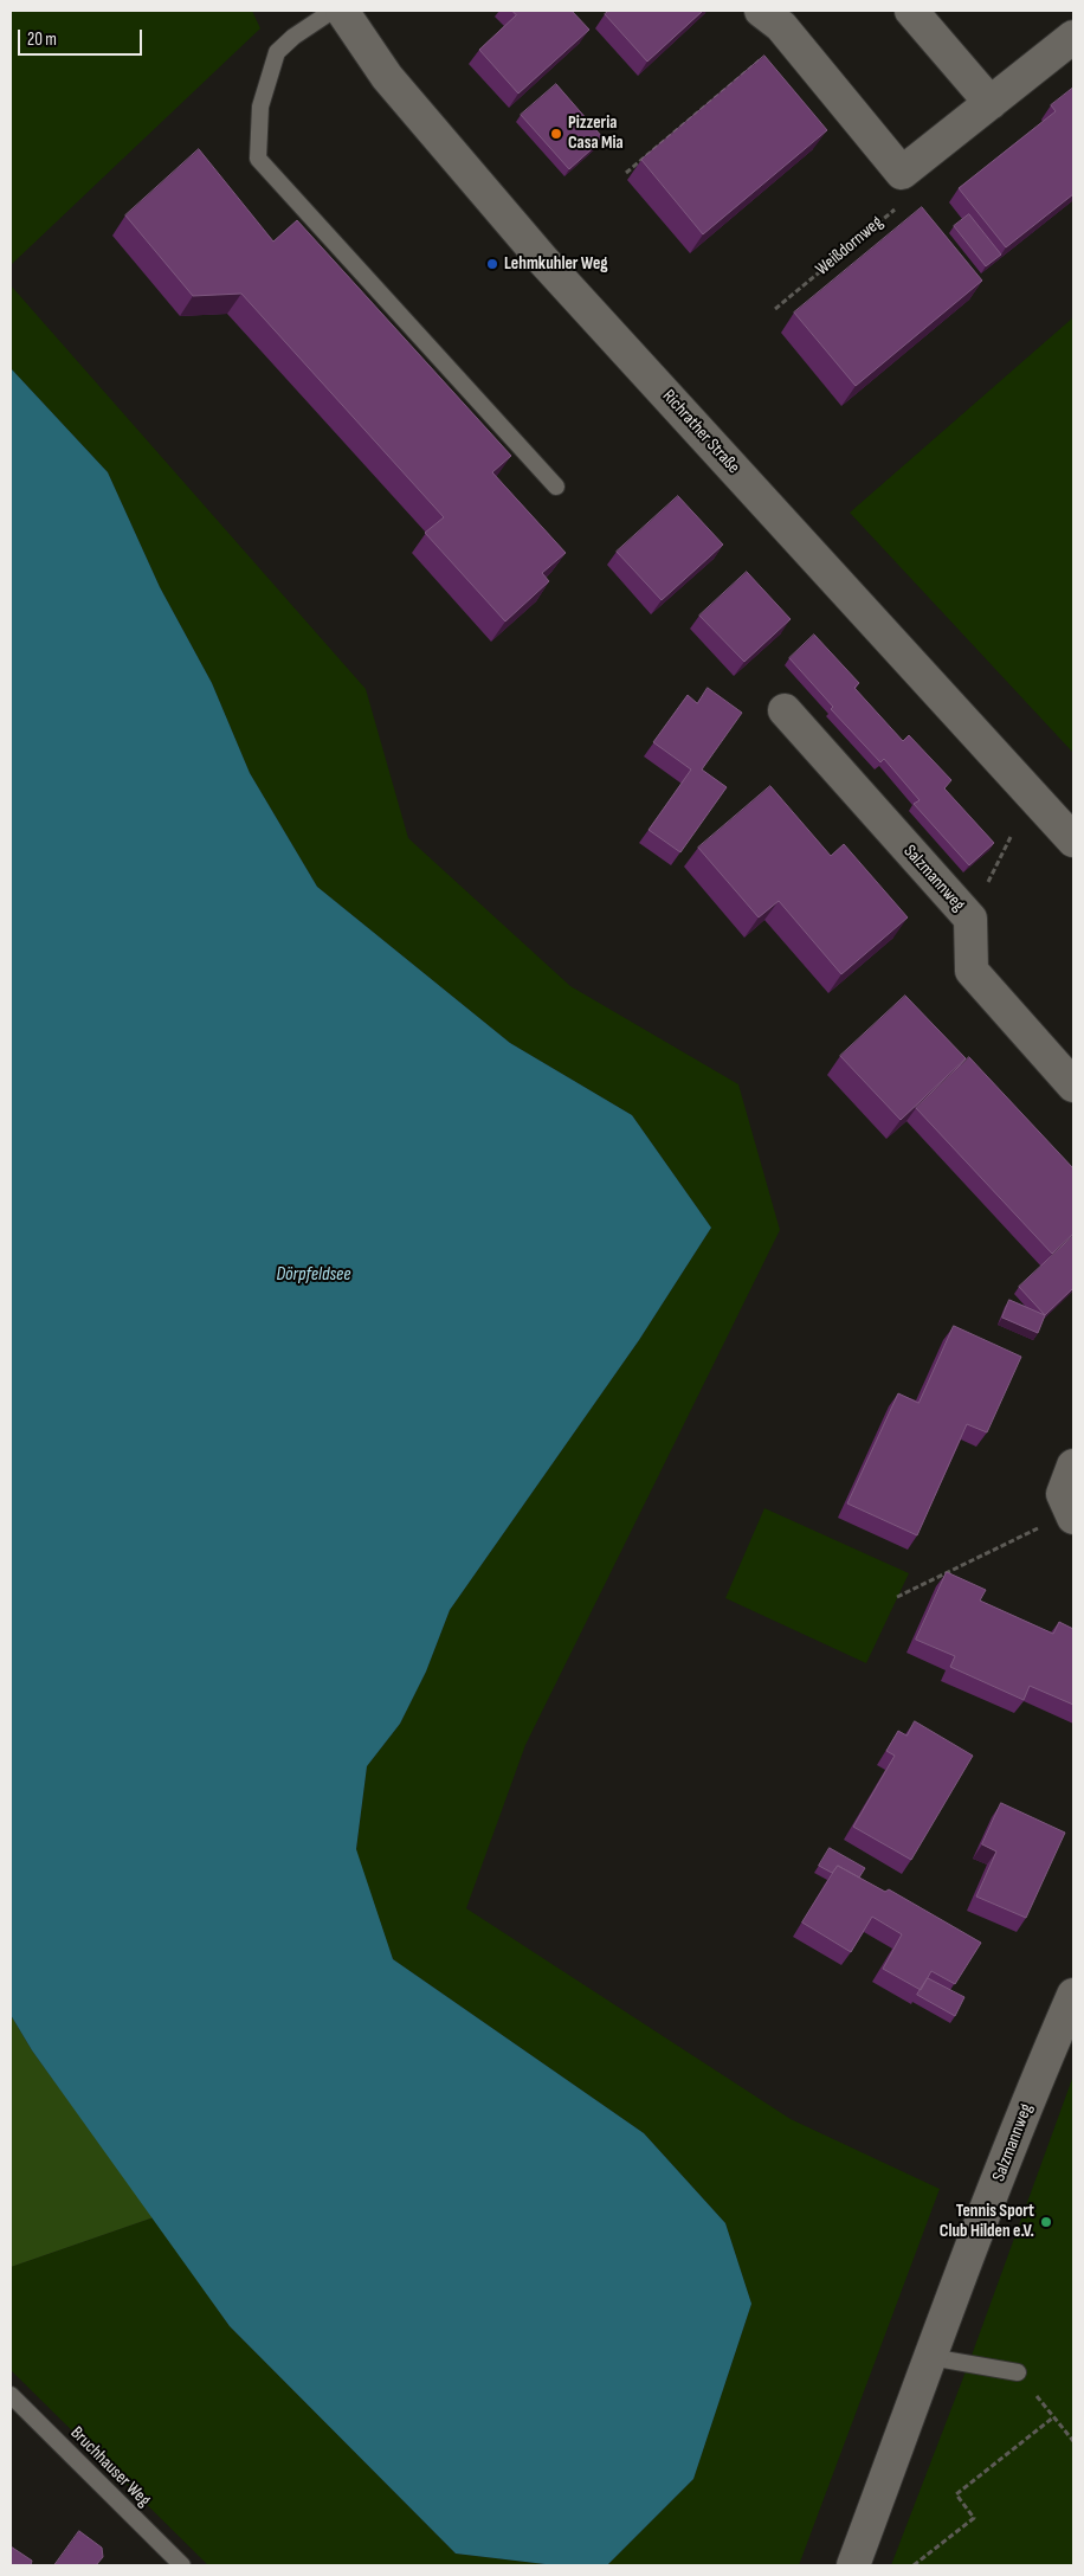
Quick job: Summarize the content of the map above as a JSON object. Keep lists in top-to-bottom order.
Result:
{
  "streets": {
    "street": ["Richrather Straße", "Salzmannweg"],
    "lane": ["Bruchhauser Weg"],
    "path": ["Weißdornweg"]
  },
  "water": ["Dörpfeldsee"],
  "places": ["Pizzeria Casa Mia", "Lehmkuhler Weg", "Tennis Sport Club Hilden e.V."],
  "scale_bar": "20 m"
}
